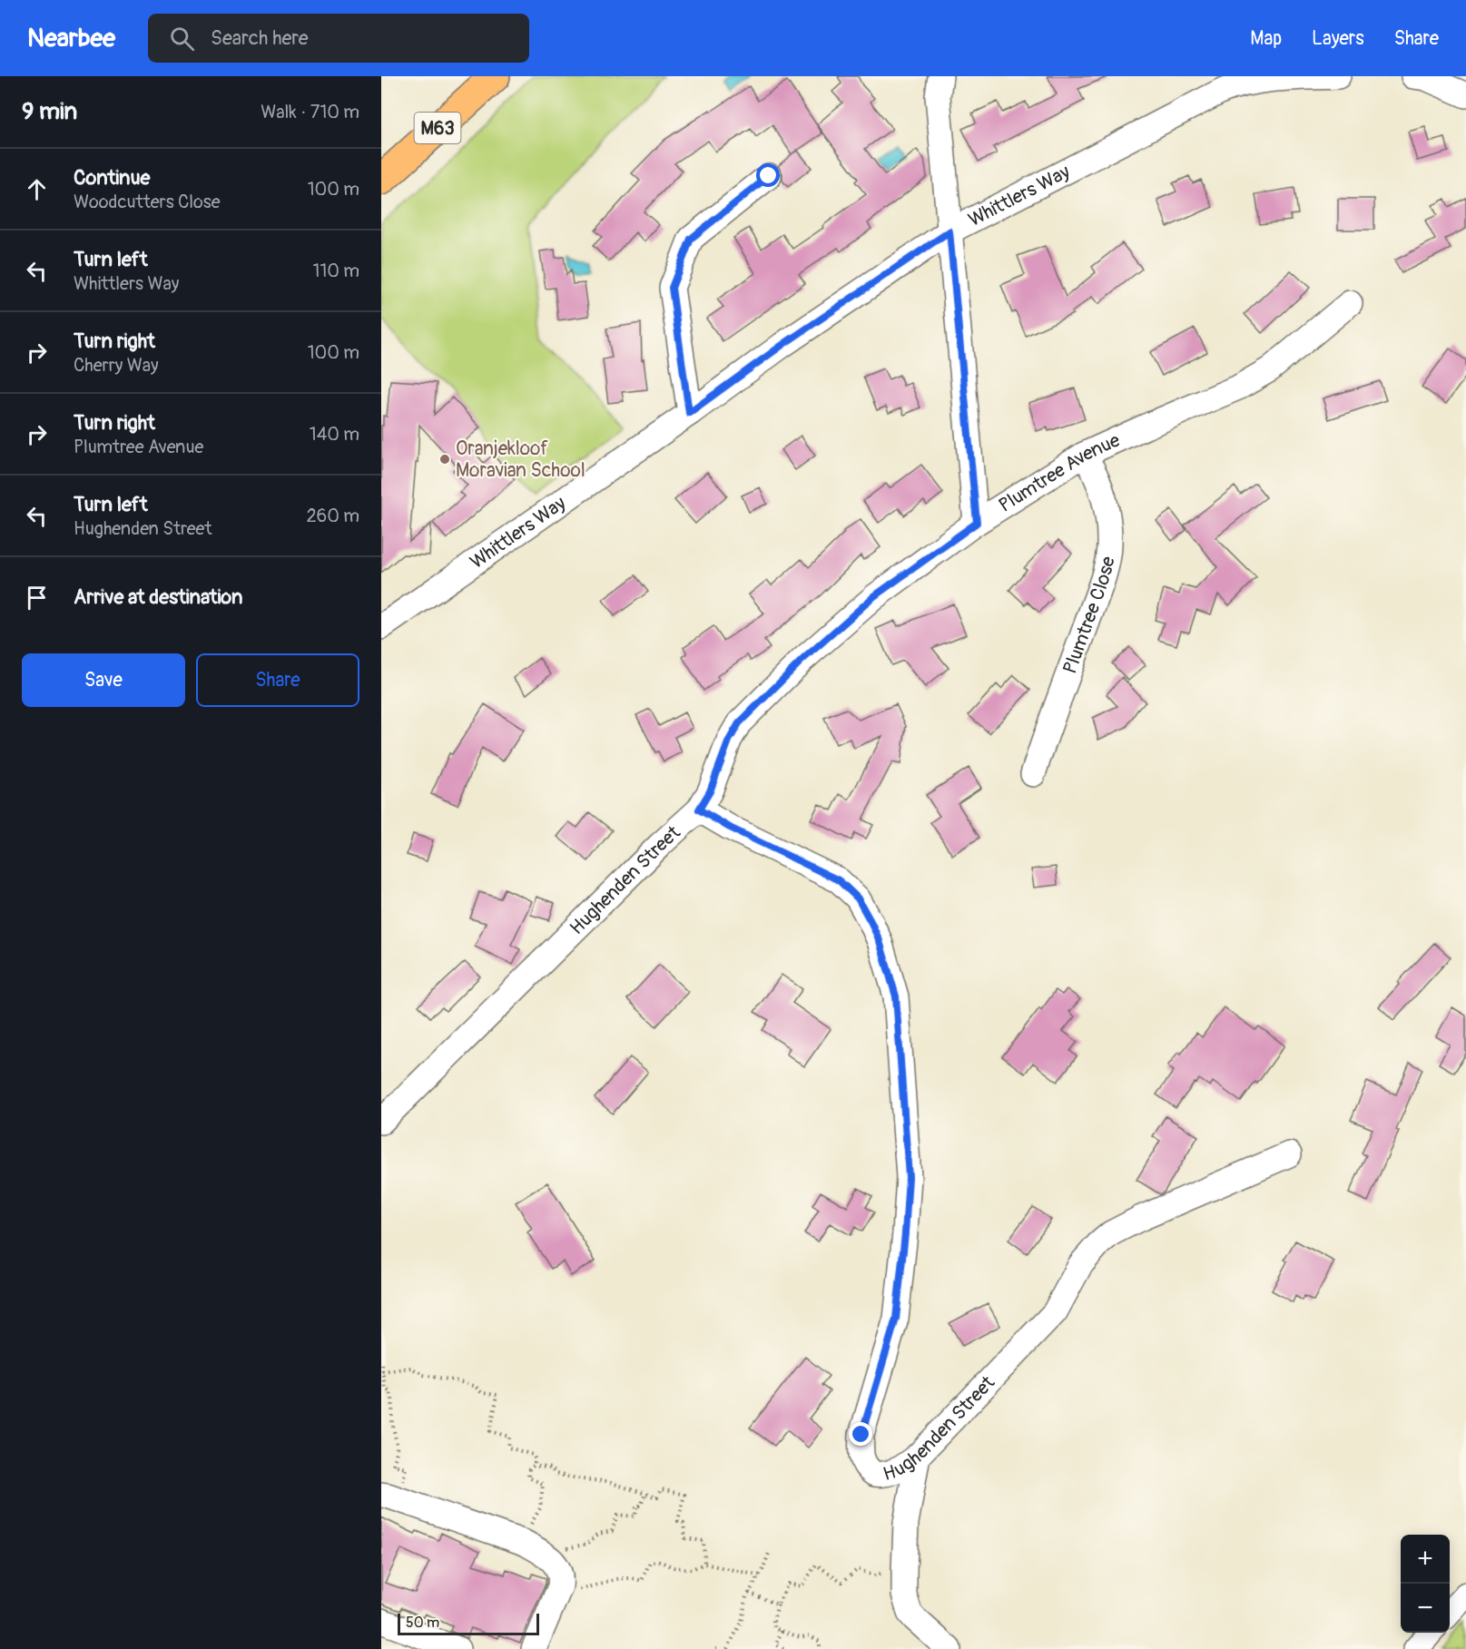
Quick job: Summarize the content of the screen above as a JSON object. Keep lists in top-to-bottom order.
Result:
{
  "streets": {
    "main road": ["M63"],
    "street": [
      "Whittlers Way",
      "Plumtree Avenue",
      "Plumtree Close",
      "Hughenden Street"
    ]
  },
  "crossings": [
    ["Plumtree Avenue", "Plumtree Close"],
    ["Plumtree Avenue", "Hughenden Street"]
  ],
  "places": ["Oranjekloof Moravian School"],
  "scale_bar": "50 m",
  "page": {
    "header": "Nearbee",
    "search": "Search here",
    "nav": ["Map", "Layers", "Share"],
    "heading": ["9 min", "Walk · 710 m"],
    "list": [
      ["Continue", "Woodcutters Close", "100 m"],
      ["Turn left", "Whittlers Way", "110 m"],
      ["Turn right", "Cherry Way", "100 m"],
      ["Turn right", "Plumtree Avenue", "140 m"],
      ["Turn left", "Hughenden Street", "260 m"],
      "Arrive at destination"
    ],
    "buttons": ["Save", "Share"],
    "map_buttons": ["+", "−"],
    "scale": "50 m"
  }
}
